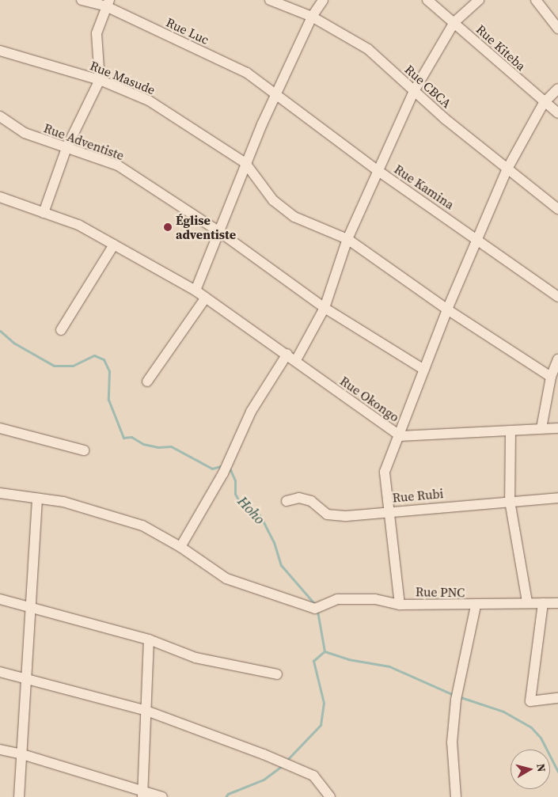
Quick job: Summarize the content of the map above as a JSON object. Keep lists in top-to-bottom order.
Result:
{
  "streets": {
    "street": [
      "Rue Luc",
      "Rue Kiteba",
      "Rue Masude",
      "Rue CBCA",
      "Rue Adventiste",
      "Rue Kamina",
      "Rue Okongo",
      "Rue Rubi",
      "Rue PNC"
    ]
  },
  "crossings": [
    ["Rue Luc", "Rue Kamina"]
  ],
  "water": ["Hoho"],
  "places": ["Église adventiste"],
  "north": "right"
}
